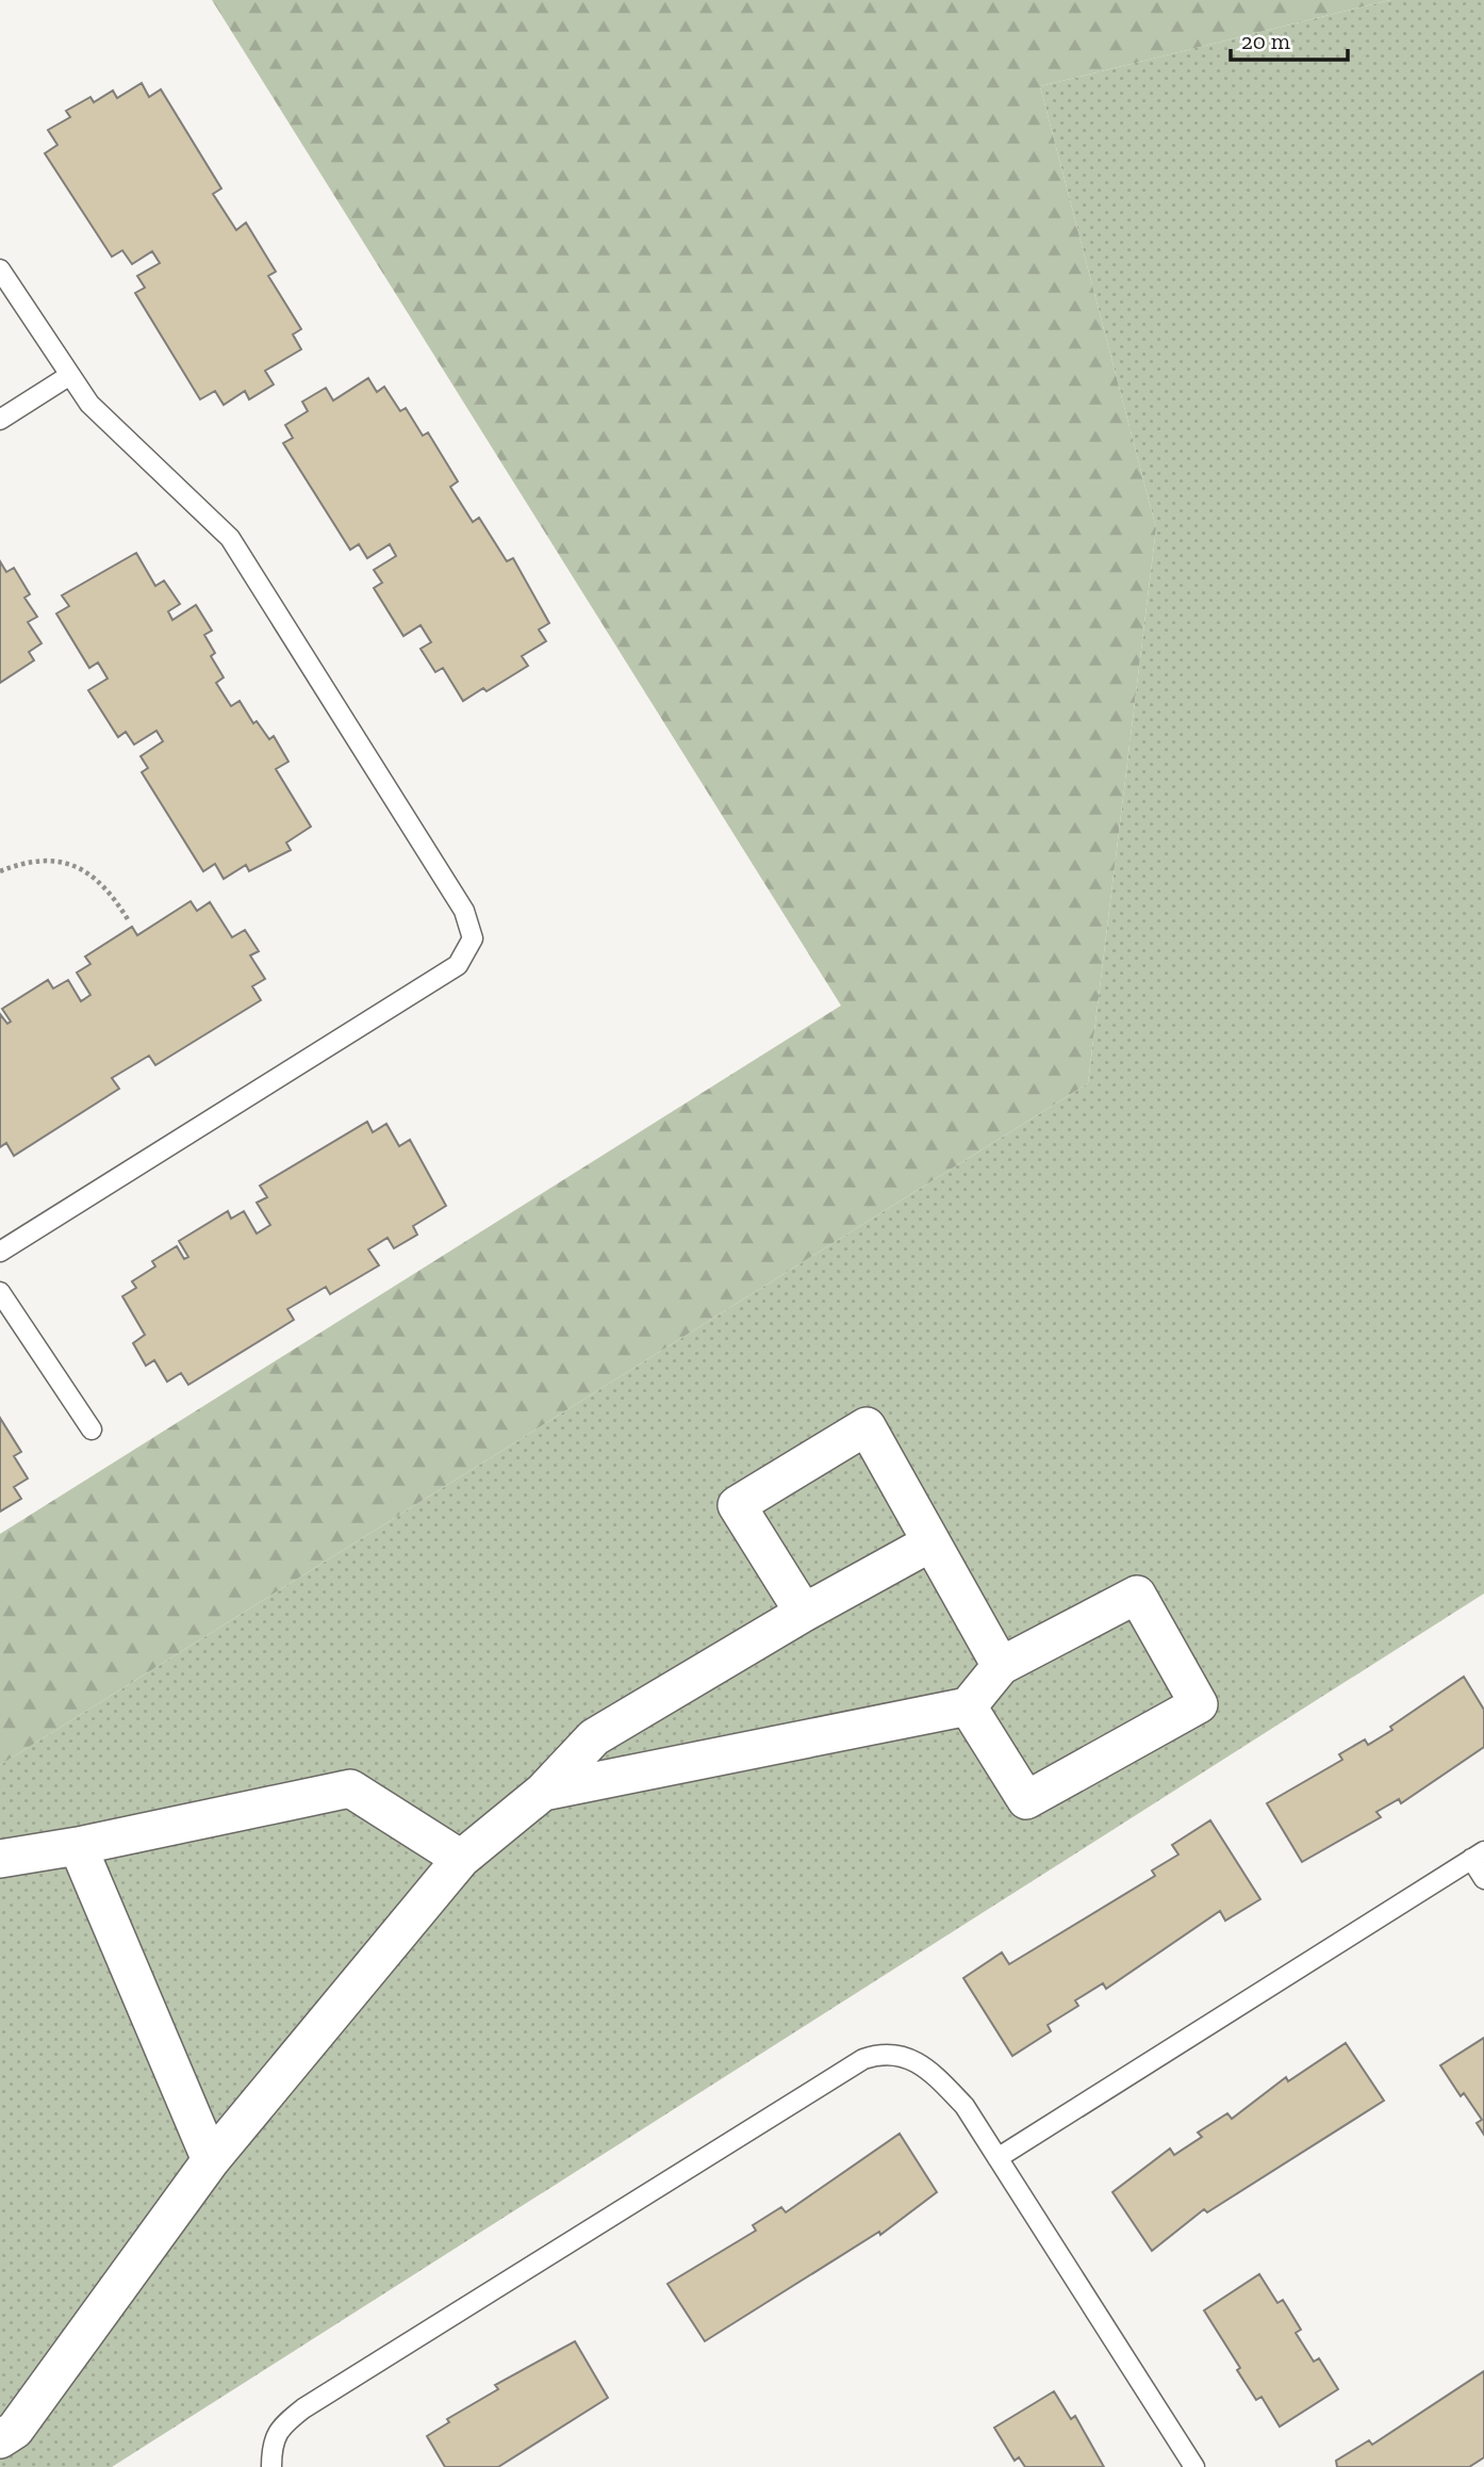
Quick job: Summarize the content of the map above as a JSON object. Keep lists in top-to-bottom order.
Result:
{
  "scale_bar": "20 m"
}
